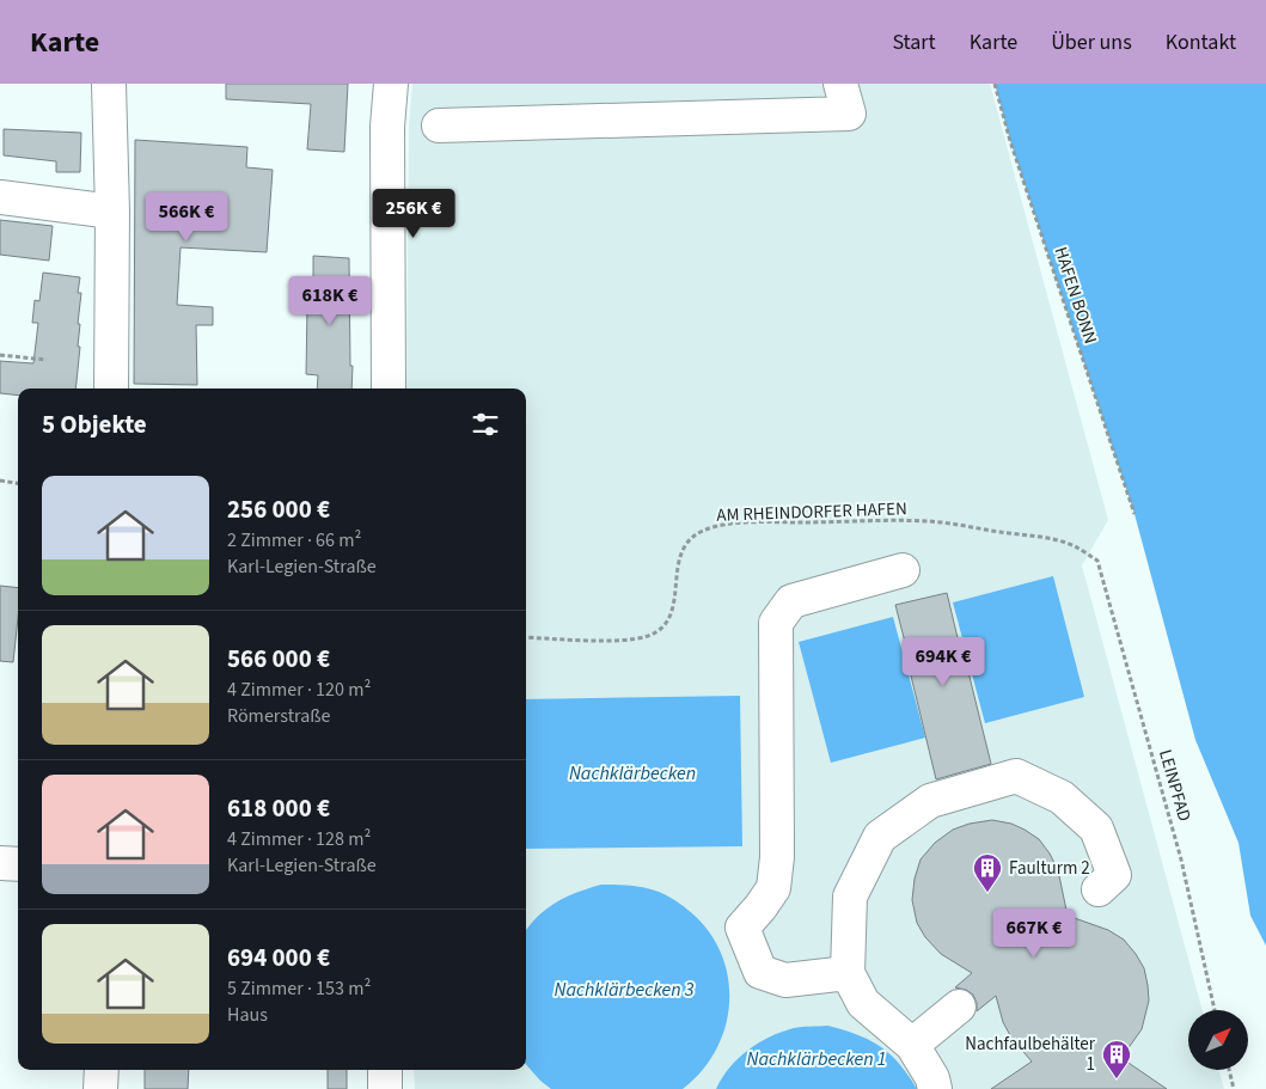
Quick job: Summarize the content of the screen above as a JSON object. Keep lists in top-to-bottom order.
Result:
{
  "streets": {
    "path": ["HAFEN BONN", "AM RHEINDORFER HAFEN", "LEINPFAD"]
  },
  "crossings": [
    ["AM RHEINDORFER HAFEN", "LEINPFAD"]
  ],
  "water": ["Nachklärbecken", "Nachklärbecken 3", "Nachklärbecken 1"],
  "places": {
    "building": ["Faulturm 2", "Nachfaulbehälter 1"]
  },
  "north": "top right",
  "page": {
    "header": "Karte",
    "nav": [
      "Start",
      "Karte",
      "Über uns",
      "Kontakt"
    ],
    "price": [
      "256K €",
      "566K €",
      "618K €",
      "694K €",
      "667K €"
    ],
    "heading": "5 Objekte",
    "list": [
      {
        "name": "256 000 €",
        "note": "2 Zimmer · 66 m² · Karl-Legien-Straße"
      },
      {
        "name": "566 000 €",
        "note": "4 Zimmer · 120 m² · Römerstraße"
      },
      {
        "name": "618 000 €",
        "note": "4 Zimmer · 128 m² · Karl-Legien-Straße"
      },
      {
        "name": "694 000 €",
        "note": "5 Zimmer · 153 m² · Haus"
      }
    ]
  }
}
